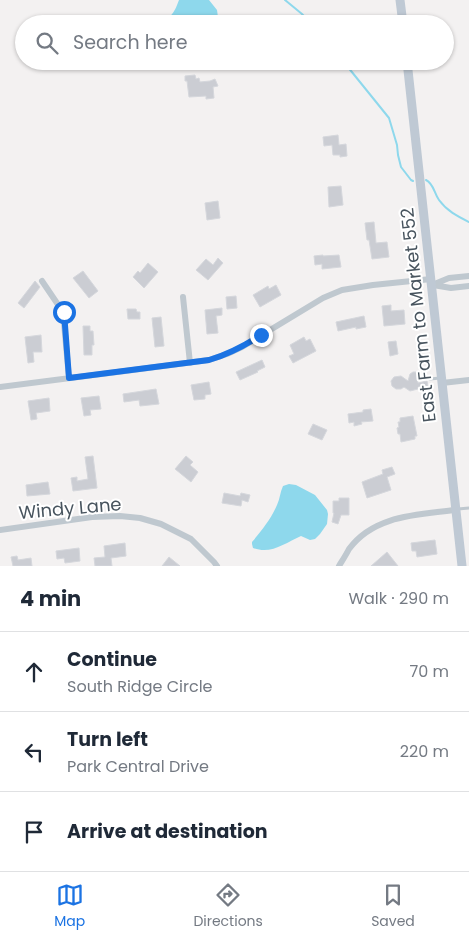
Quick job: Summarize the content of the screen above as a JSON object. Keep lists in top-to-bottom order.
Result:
{
  "streets": {
    "main road": ["East Farm to Market 552"],
    "street": ["Windy Lane"]
  },
  "page": {
    "search": "Search here",
    "heading": ["4 min", "Walk · 290 m"],
    "list": [
      ["Continue", "South Ridge Circle", "70 m"],
      ["Turn left", "Park Central Drive", "220 m"],
      "Arrive at destination"
    ],
    "nav": ["Map", "Directions", "Saved"]
  }
}
